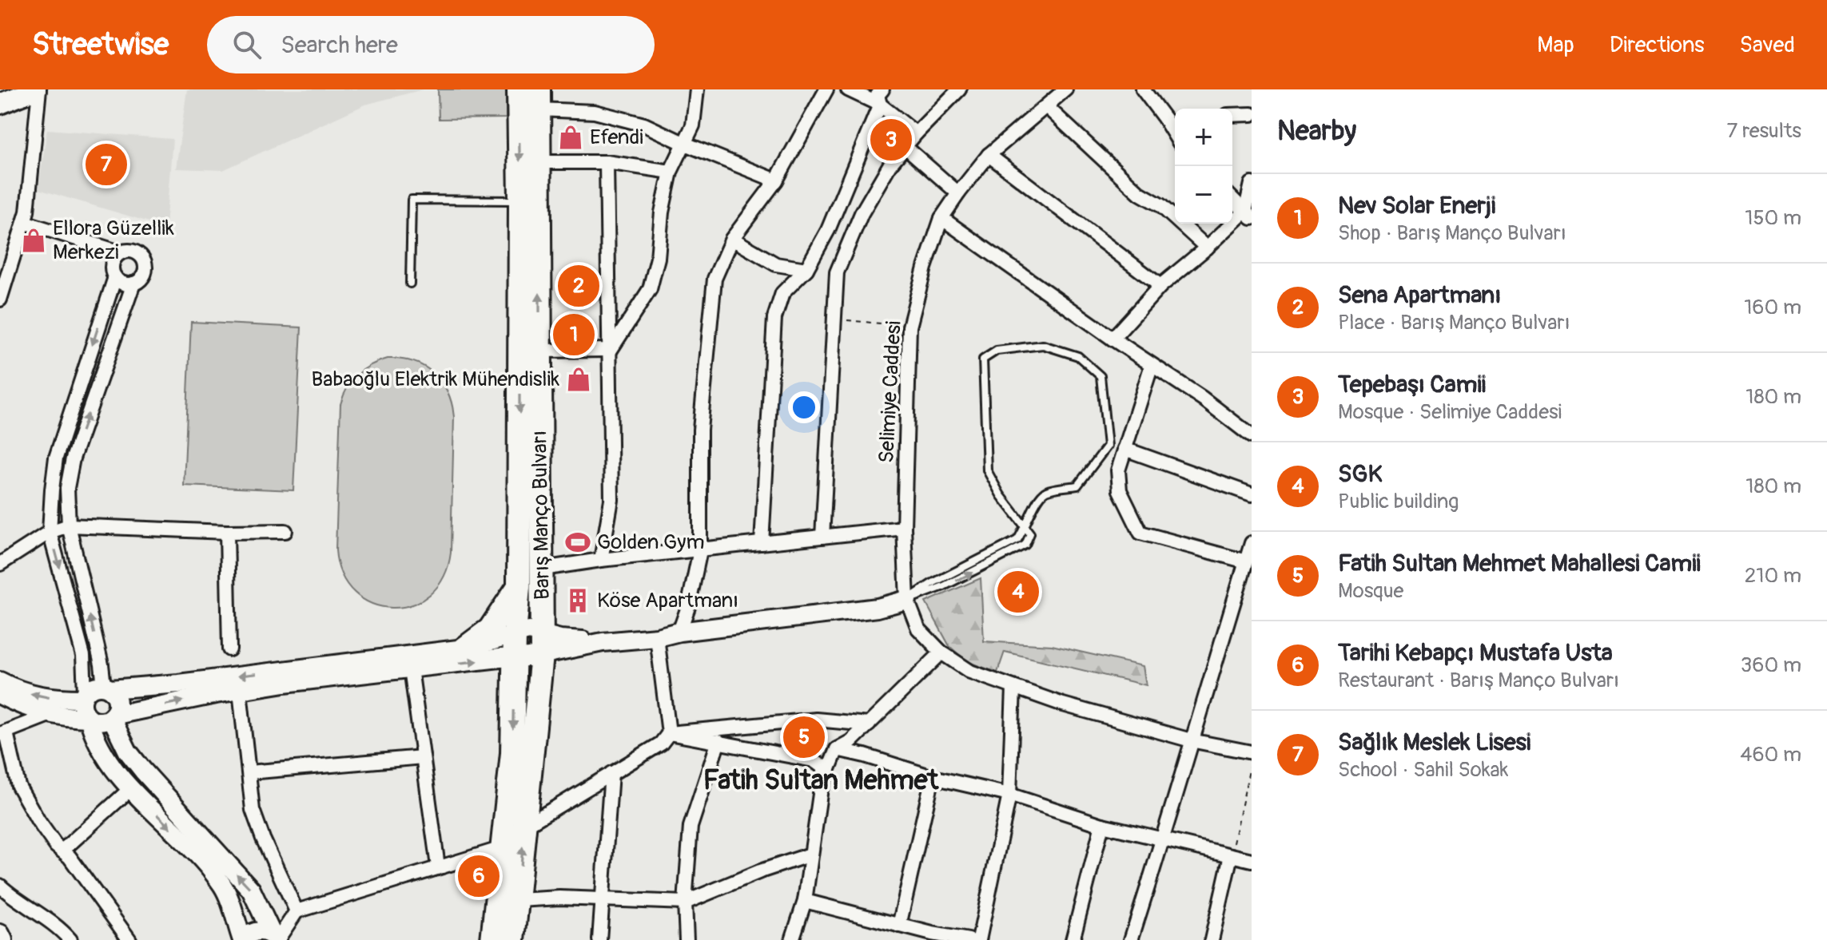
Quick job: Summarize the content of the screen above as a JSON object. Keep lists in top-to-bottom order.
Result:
{
  "streets": {
    "highway": ["Barış Manço Bulvarı"],
    "street": ["Selimiye Caddesi"]
  },
  "districts": ["Fatih Sultan Mehmet"],
  "places": {
    "shop": ["Efendi", "Ellora Güzellik Merkezi", "Babaoğlu Elektrik Mühendislik"],
    "sports": ["Golden Gym"],
    "building": ["Köse Apartmanı"]
  },
  "page": {
    "header": "Streetwise",
    "search": "Search here",
    "nav": ["Map", "Directions", "Saved"],
    "heading": ["Nearby", "7 results"],
    "map_buttons": ["+", "−"],
    "pins": [
      "3",
      "7",
      "2",
      "1",
      "4",
      "5",
      "6"
    ],
    "list": [
      {
        "mark": "1",
        "name": "Nev Solar Enerji",
        "note": "Shop · Barış Manço Bulvarı",
        "value": "150 m"
      },
      {
        "mark": "2",
        "name": "Sena Apartmanı",
        "note": "Place · Barış Manço Bulvarı",
        "value": "160 m"
      },
      {
        "mark": "3",
        "name": "Tepebaşı Camii",
        "note": "Mosque · Selimiye Caddesi",
        "value": "180 m"
      },
      {
        "mark": "4",
        "name": "SGK",
        "note": "Public building",
        "value": "180 m"
      },
      {
        "mark": "5",
        "name": "Fatih Sultan Mehmet Mahallesi Camii",
        "note": "Mosque",
        "value": "210 m"
      },
      {
        "mark": "6",
        "name": "Tarihi Kebapçı Mustafa Usta",
        "note": "Restaurant · Barış Manço Bulvarı",
        "value": "360 m"
      },
      {
        "mark": "7",
        "name": "Sağlık Meslek Lisesi",
        "note": "School · Sahil Sokak",
        "value": "460 m"
      }
    ]
  }
}
